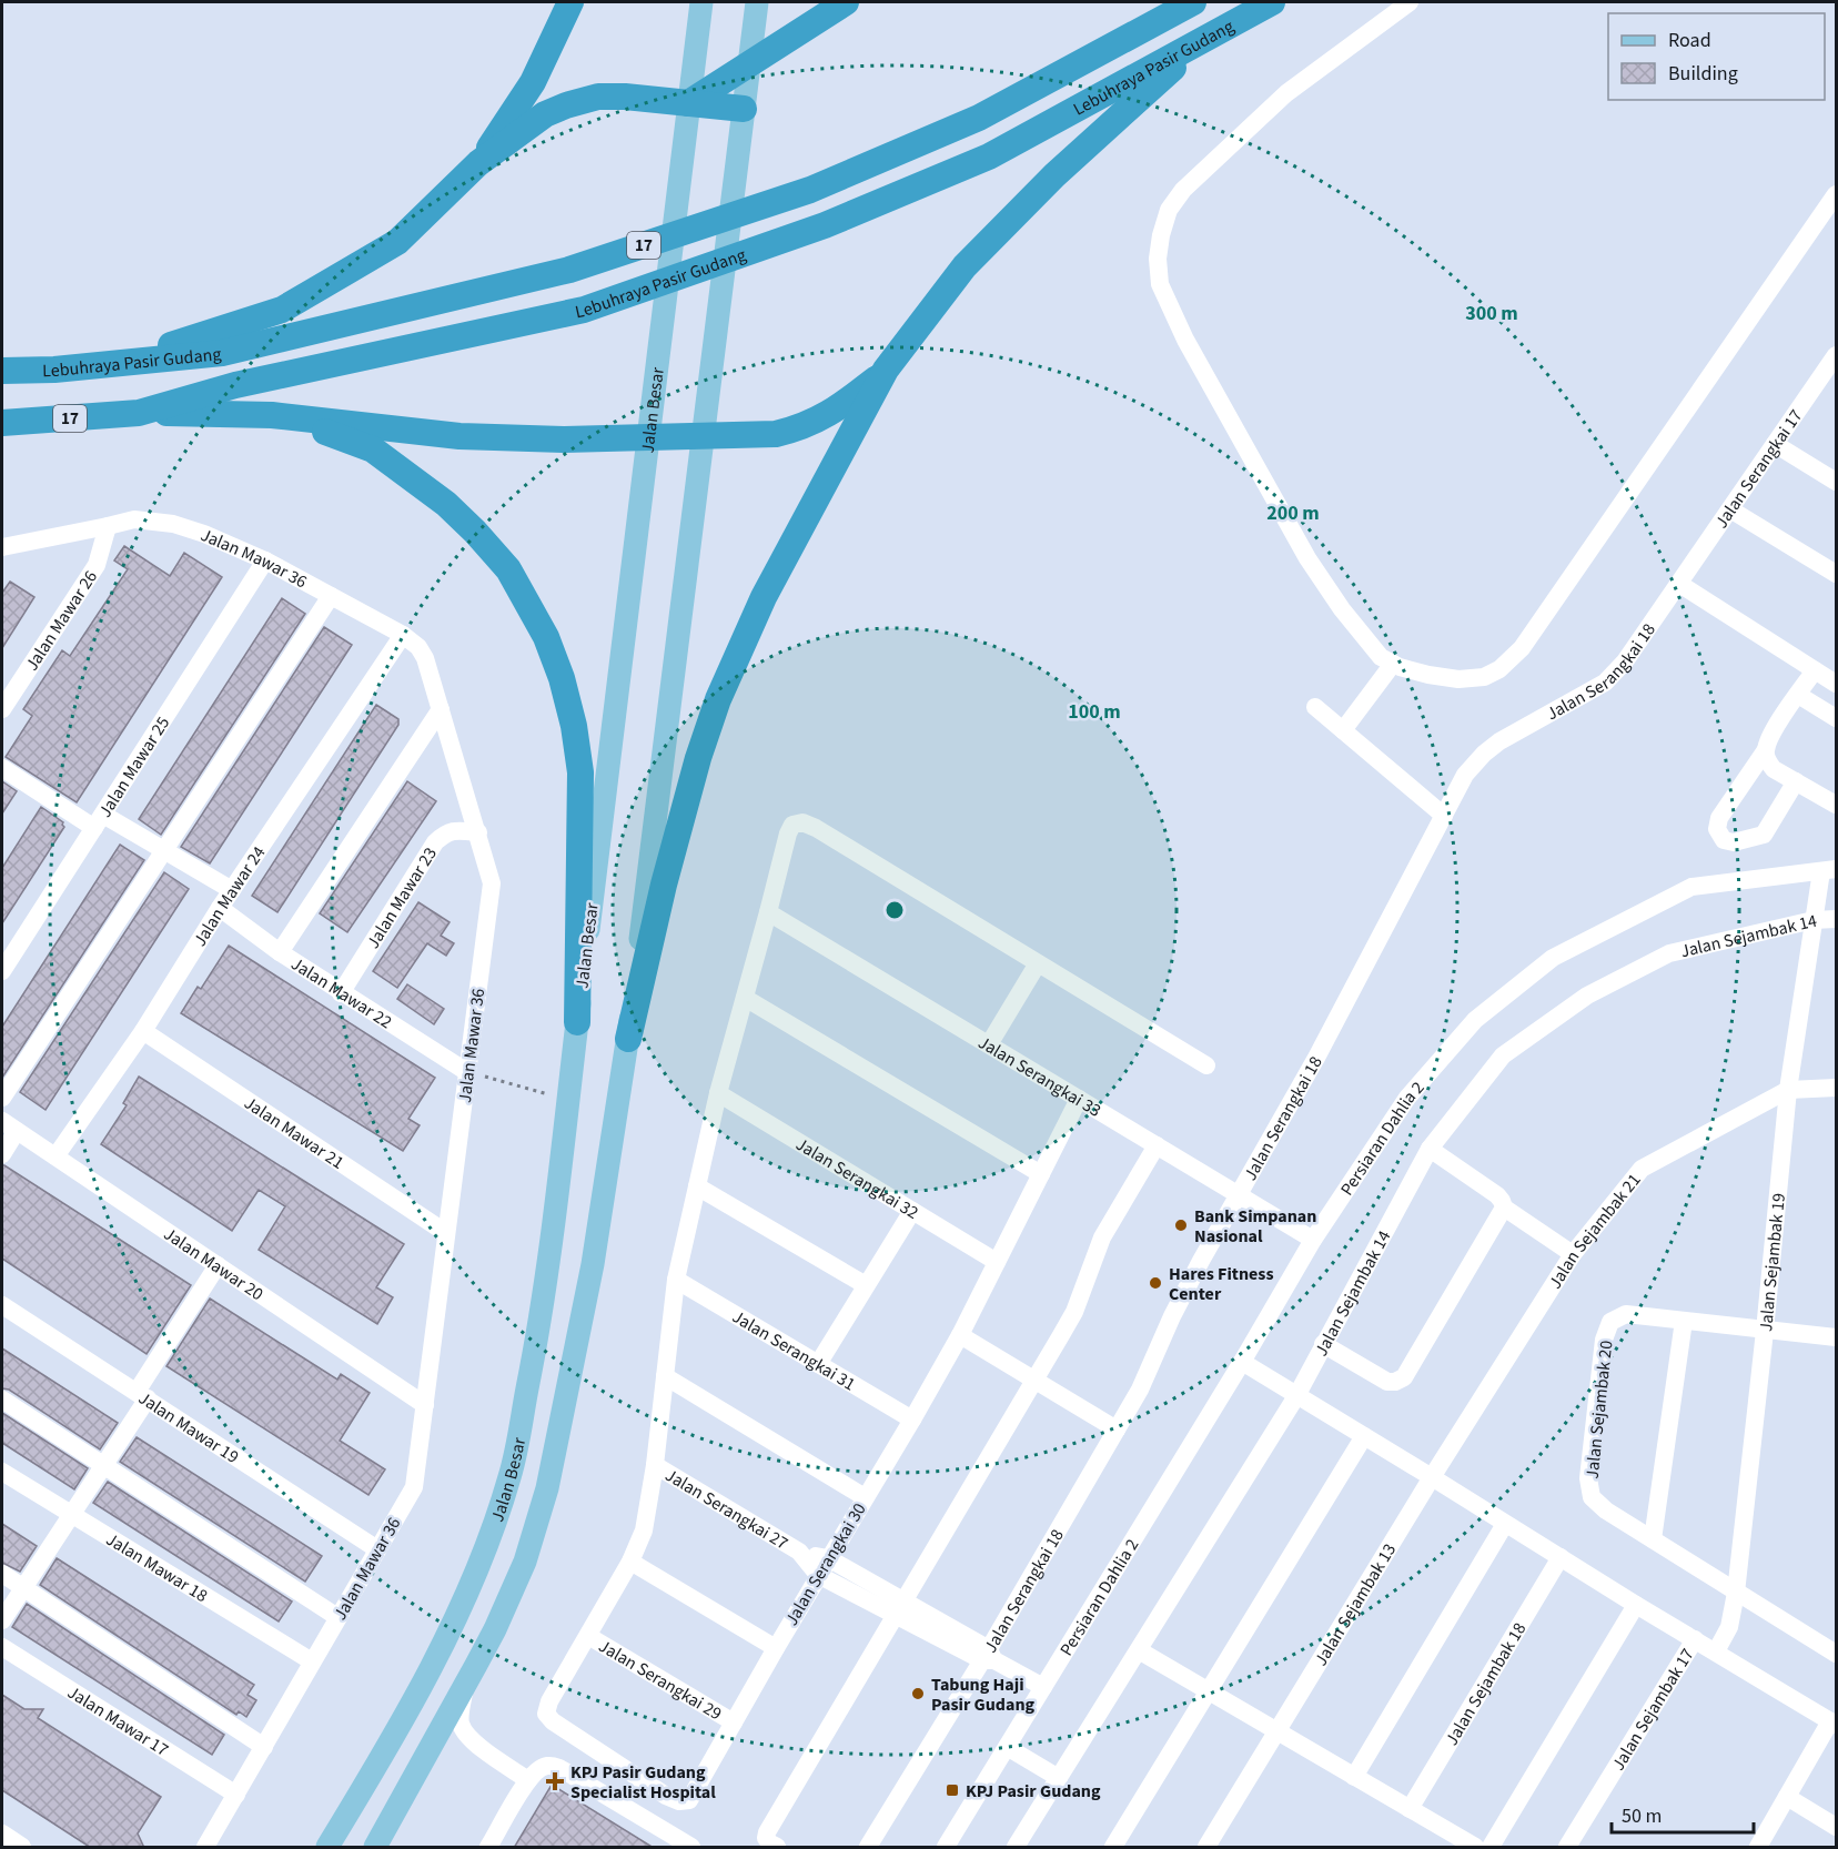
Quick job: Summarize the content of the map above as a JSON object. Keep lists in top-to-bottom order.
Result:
{
  "streets": {
    "highway": ["Lebuhraya Pasir Gudang", "17"],
    "main road": ["Jalan Besar"],
    "street": [
      "Jalan Serangkai 17",
      "Jalan Mawar 36",
      "Jalan Mawar 26",
      "Jalan Serangkai 18",
      "Jalan Mawar 25",
      "Jalan Mawar 24",
      "Jalan Mawar 23",
      "Jalan Sejambak 14",
      "Jalan Mawar 22",
      "Jalan Serangkai 33",
      "Jalan Mawar 21",
      "Persiaran Dahlia 2",
      "Jalan Serangkai 32",
      "Jalan Sejambak 21",
      "Jalan Mawar 20",
      "Jalan Sejambak 19",
      "Jalan Serangkai 31",
      "Jalan Sejambak 20",
      "Jalan Mawar 19",
      "Jalan Serangkai 27",
      "Jalan Serangkai 30",
      "Jalan Mawar 18",
      "Jalan Sejambak 13",
      "Jalan Serangkai 29",
      "Jalan Sejambak 18",
      "Jalan Sejambak 17",
      "Jalan Mawar 17"
    ]
  },
  "crossings": [
    ["Jalan Serangkai 17", "Jalan Serangkai 18"],
    ["Jalan Mawar 36", "Jalan Mawar 26"],
    ["Jalan Mawar 36", "Jalan Mawar 25"],
    ["Jalan Mawar 36", "Jalan Mawar 24"],
    ["Jalan Mawar 36", "Jalan Mawar 23"],
    ["Jalan Mawar 36", "Jalan Mawar 22"],
    ["Jalan Mawar 36", "Jalan Mawar 21"],
    ["Jalan Mawar 36", "Jalan Mawar 20"],
    ["Jalan Mawar 36", "Jalan Mawar 19"],
    ["Jalan Mawar 36", "Jalan Mawar 18"],
    ["Jalan Mawar 36", "Jalan Mawar 17"],
    ["Jalan Serangkai 18", "Jalan Serangkai 33"],
    ["Jalan Serangkai 18", "Jalan Serangkai 27"],
    ["Jalan Mawar 24", "Jalan Mawar 22"],
    ["Jalan Mawar 24", "Jalan Mawar 21"],
    ["Jalan Mawar 24", "Jalan Mawar 20"],
    ["Jalan Mawar 23", "Jalan Mawar 22"],
    ["Jalan Sejambak 14", "Jalan Sejambak 19"],
    ["Jalan Serangkai 33", "Persiaran Dahlia 2"],
    ["Jalan Serangkai 33", "Jalan Serangkai 30"],
    ["Persiaran Dahlia 2", "Jalan Sejambak 19"],
    ["Persiaran Dahlia 2", "Jalan Serangkai 27"],
    ["Jalan Serangkai 32", "Jalan Serangkai 30"],
    ["Jalan Sejambak 21", "Jalan Sejambak 19"],
    ["Jalan Sejambak 21", "Jalan Sejambak 13"],
    ["Jalan Serangkai 31", "Jalan Serangkai 30"],
    ["Jalan Serangkai 27", "Jalan Serangkai 30"],
    ["Jalan Serangkai 30", "Jalan Serangkai 29"]
  ],
  "places": {
    "other": ["Bank Simpanan Nasional", "Hares Fitness Center", "Tabung Haji Pasir Gudang"],
    "health": ["KPJ Pasir Gudang Specialist Hospital"],
    "transit": ["KPJ Pasir Gudang"]
  },
  "legend": ["Road", "Building"],
  "scale_bar": "50 m",
  "rings": ["300 m", "200 m", "100 m"]
}
